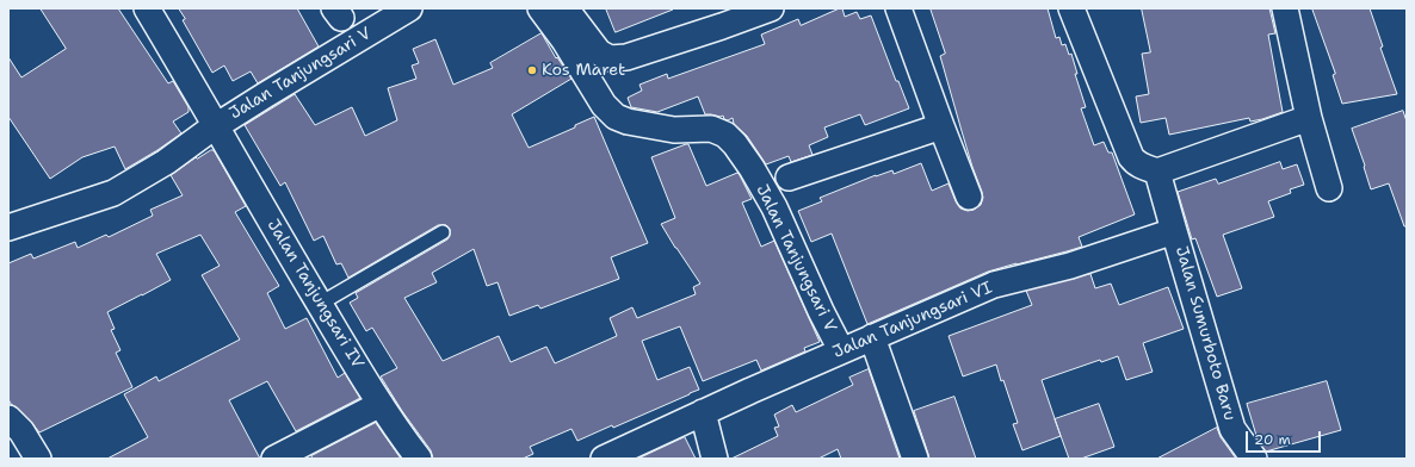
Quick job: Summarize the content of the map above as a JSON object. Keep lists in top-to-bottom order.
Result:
{
  "streets": {
    "street": [
      "Jalan Tanjungsari V",
      "Jalan Tanjungsari IV",
      "Jalan Tanjungsari VI",
      "Jalan Sumurboto Baru"
    ]
  },
  "crossings": [
    ["Jalan Tanjungsari V", "Jalan Tanjungsari IV"],
    ["Jalan Tanjungsari V", "Jalan Tanjungsari VI"],
    ["Jalan Tanjungsari VI", "Jalan Sumurboto Baru"]
  ],
  "places": ["Kos Maret"],
  "scale_bar": "20 m"
}
